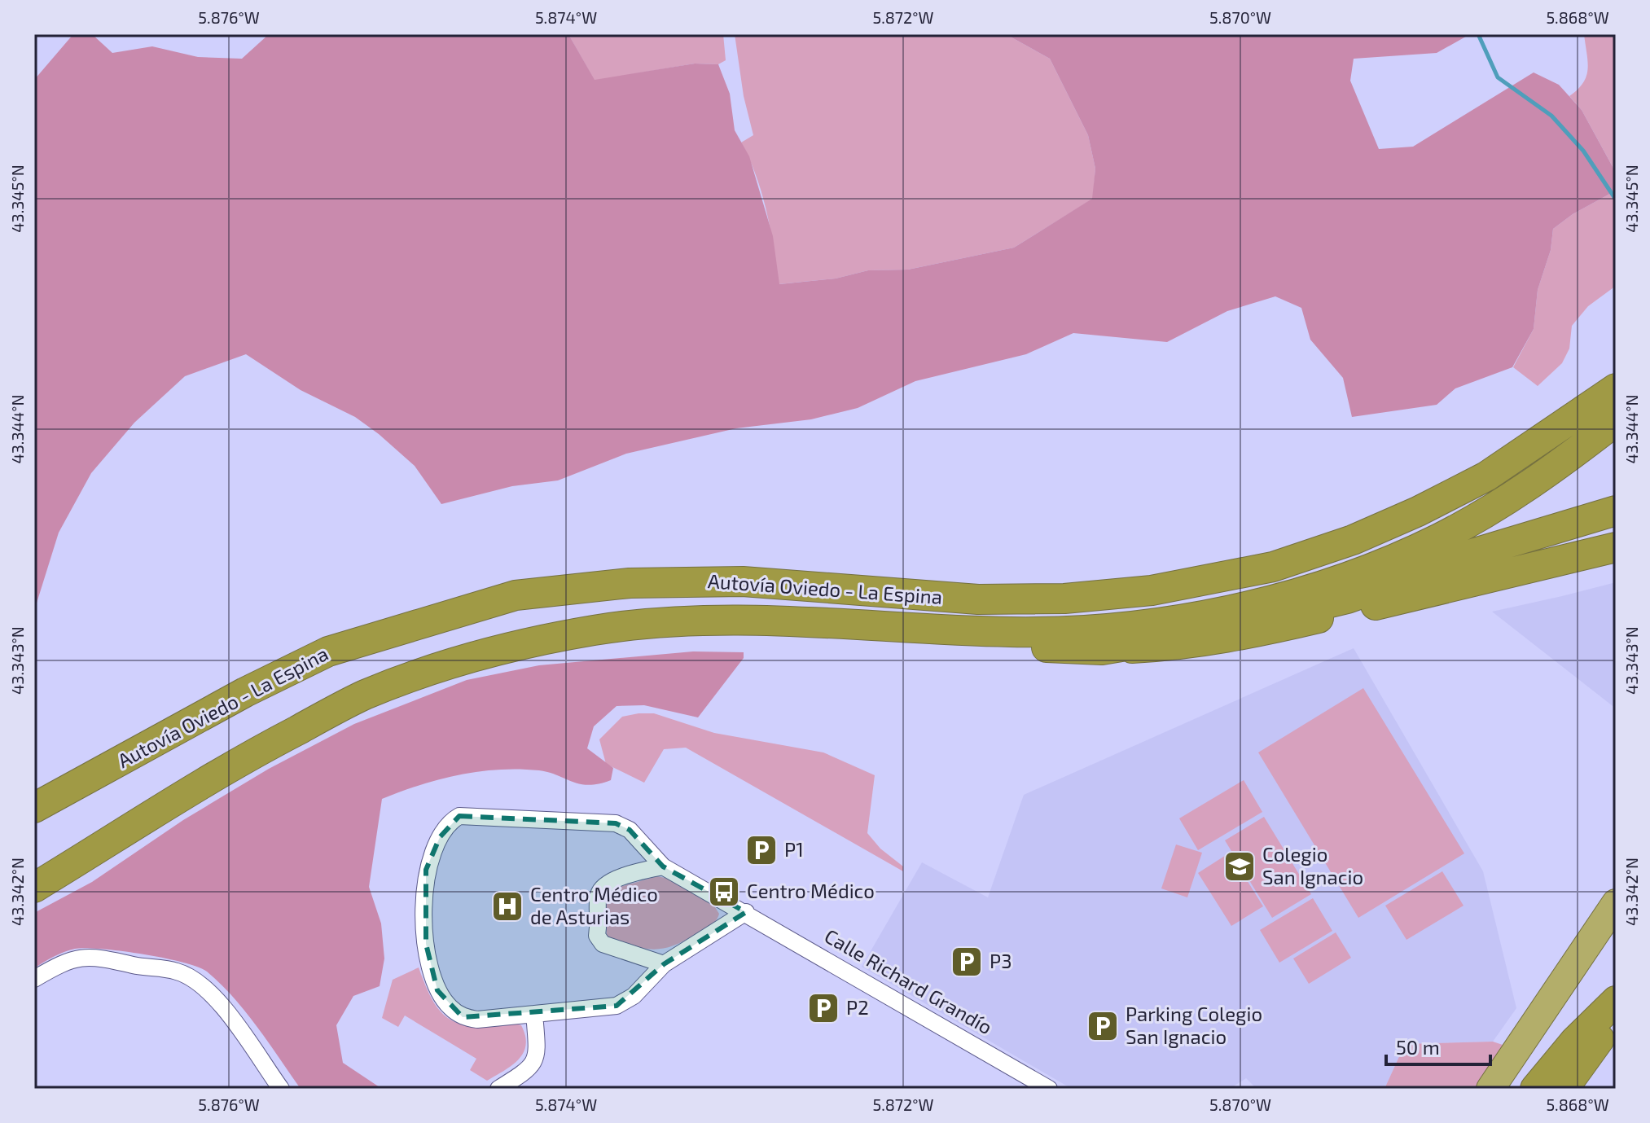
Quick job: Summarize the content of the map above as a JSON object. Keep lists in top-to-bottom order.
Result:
{
  "streets": {
    "highway": ["Autovía Oviedo - La Espina"],
    "street": ["Calle Richard Grandío"]
  },
  "places": {
    "parking": [
      "P1",
      "P3",
      "P2",
      "Parking Colegio San Ignacio"
    ],
    "school or university": ["Colegio San Ignacio"],
    "bus stop": ["Centro Médico"],
    "hospital": ["Centro Médico de Asturias"]
  },
  "scale_bar": "50 m",
  "coordinates": [
    "5.876°W",
    "5.874°W",
    "5.872°W",
    "5.870°W",
    "5.868°W",
    "43.345°N",
    "43.344°N",
    "43.343°N",
    "43.342°N"
  ]
}
